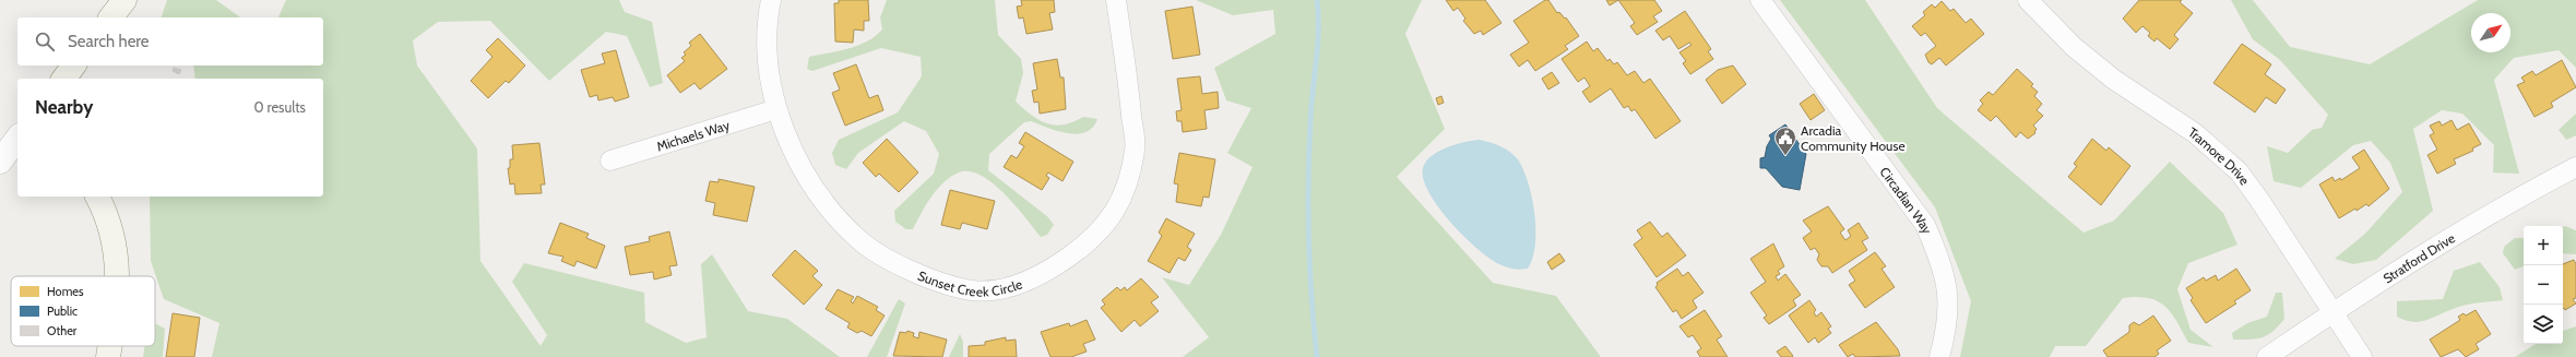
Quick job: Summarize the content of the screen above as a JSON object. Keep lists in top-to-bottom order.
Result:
{
  "streets": {
    "street": [
      "Michaels Way",
      "Tramore Drive",
      "Circadian Way",
      "Stratford Drive",
      "Sunset Creek Circle"
    ]
  },
  "crossings": [
    ["Michaels Way", "Sunset Creek Circle"],
    ["Tramore Drive", "Stratford Drive"]
  ],
  "places": {
    "public building": ["Arcadia Community House"]
  },
  "legend": ["Homes", "Public", "Other"],
  "north": "top right",
  "page": {
    "search": "Search here",
    "heading": ["Nearby", "0 results"],
    "map_buttons": ["+", "−"]
  }
}
